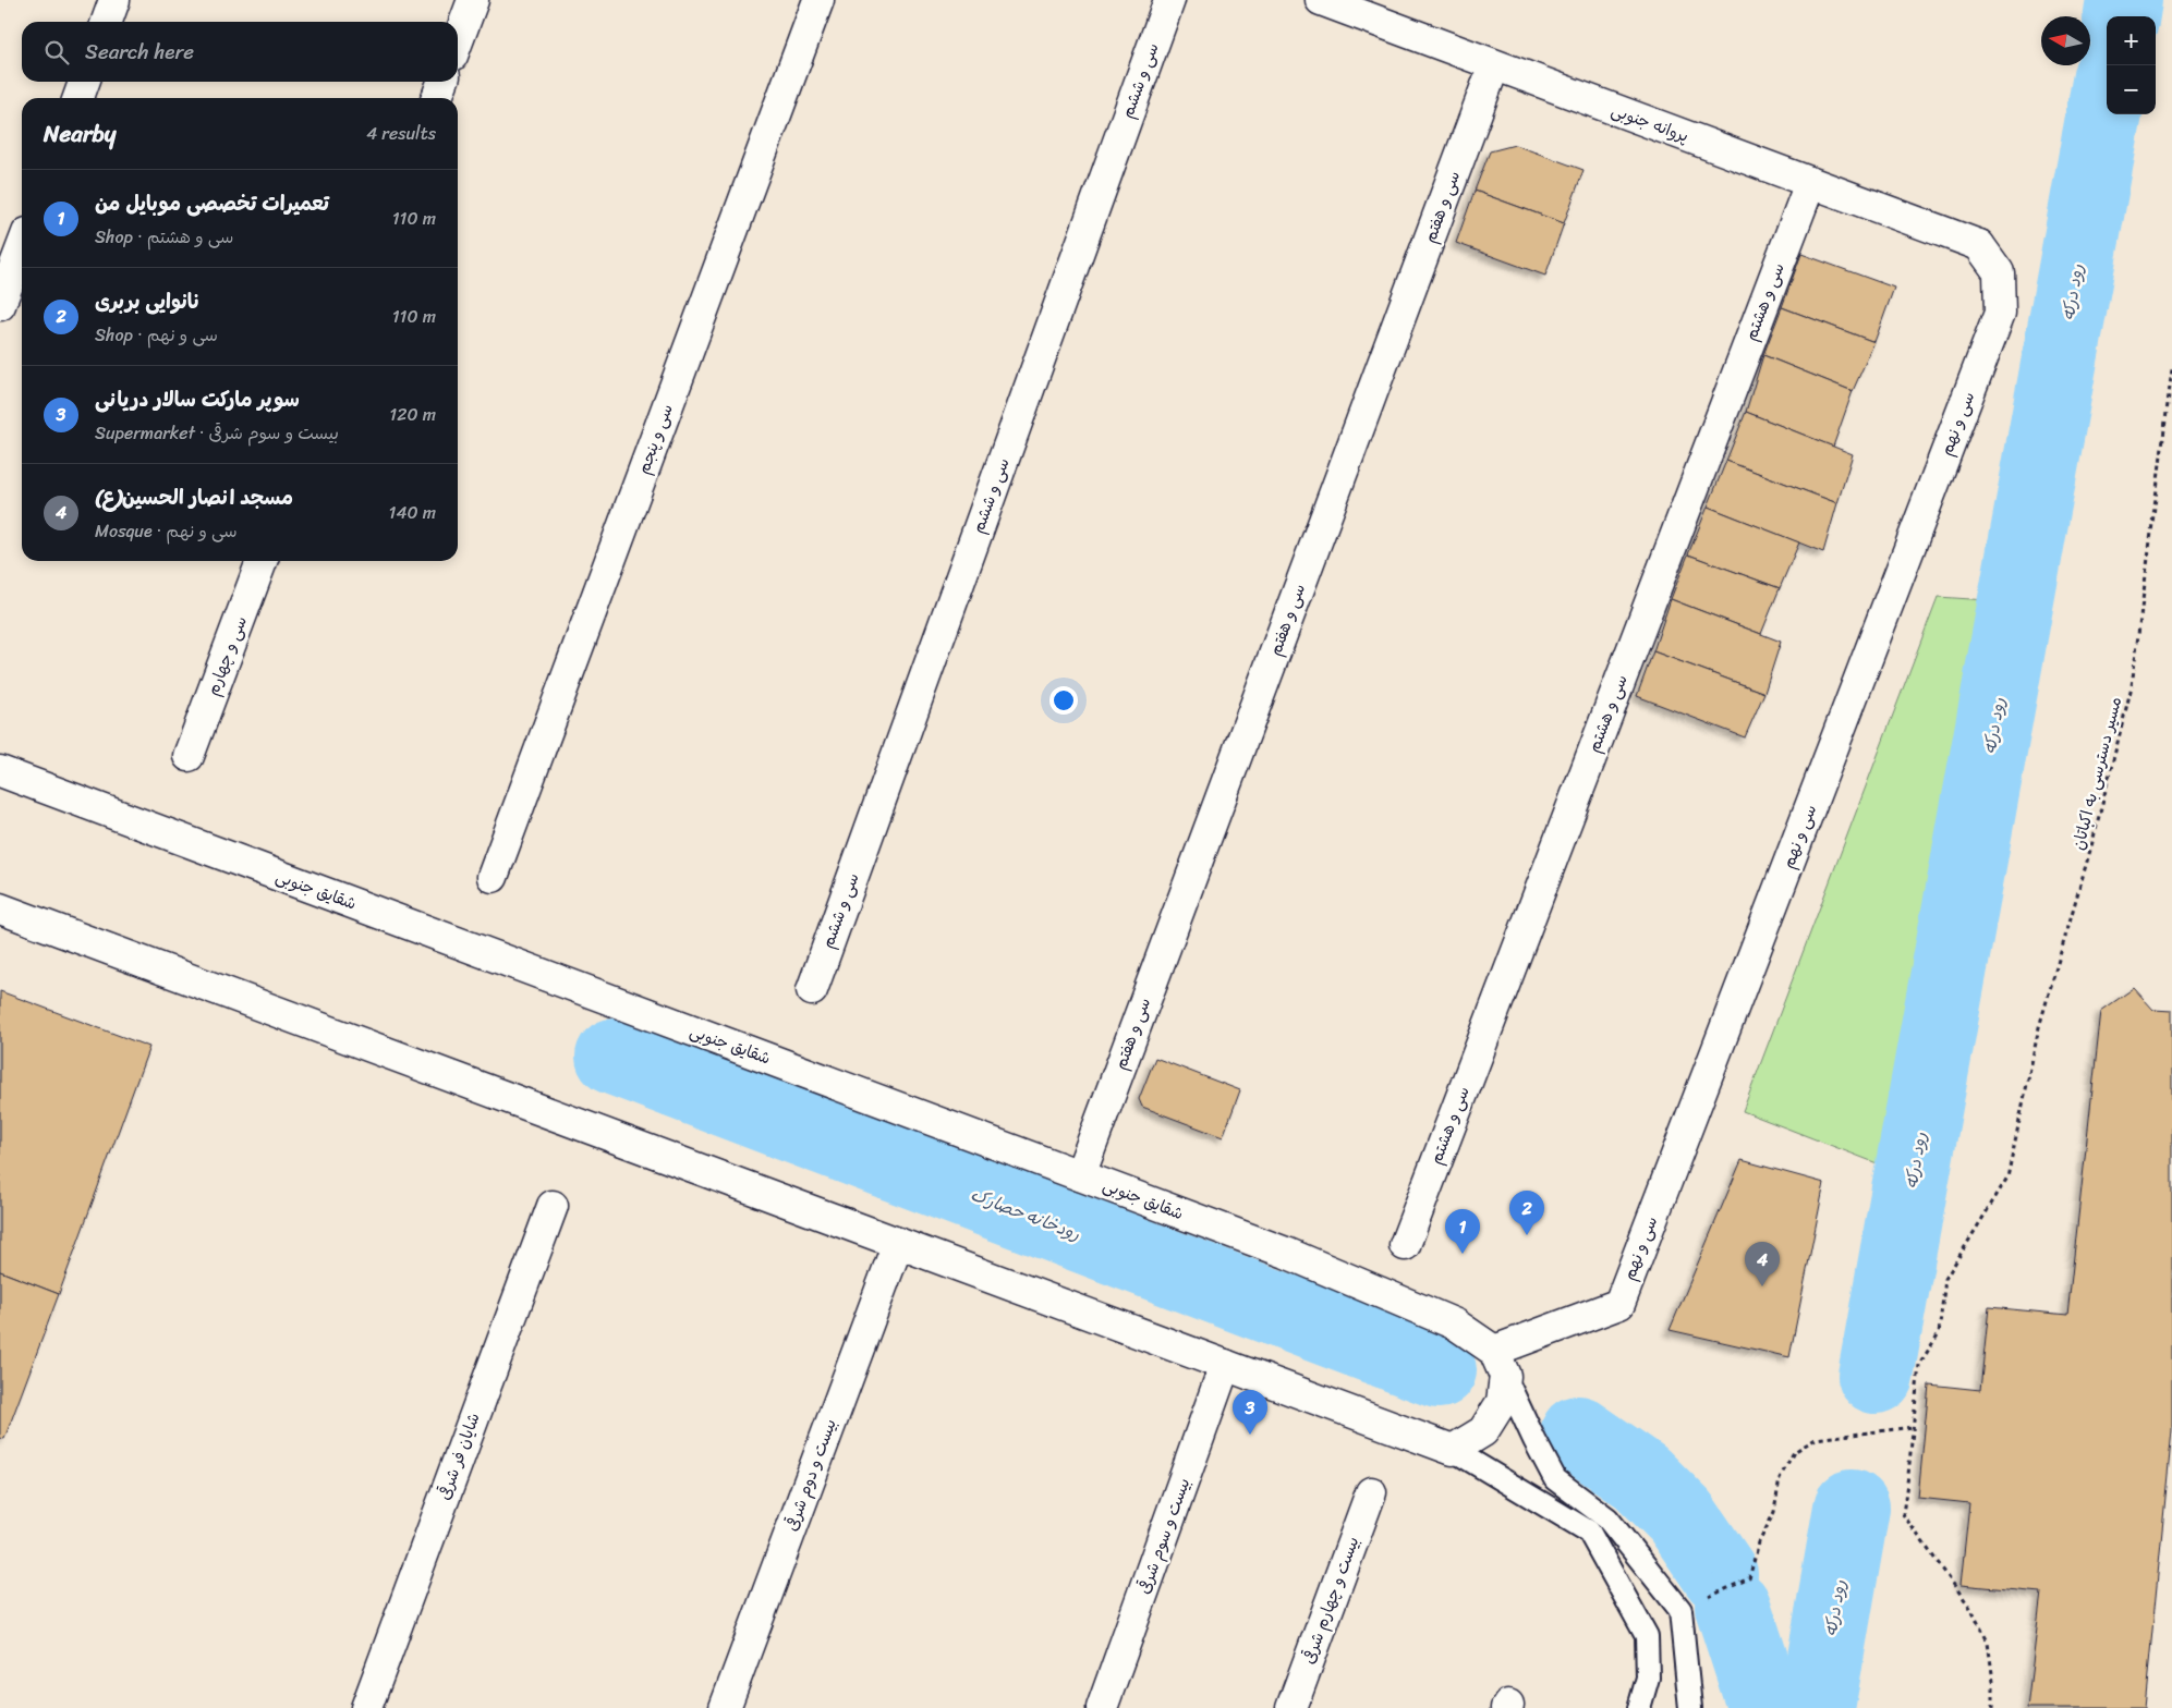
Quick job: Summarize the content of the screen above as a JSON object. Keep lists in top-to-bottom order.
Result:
{
  "streets": {
    "street": [
      "سی و ششم",
      "پروانه جنوبی",
      "سی و هفتم",
      "سی و هشتم",
      "سی و نهم",
      "سی و پنجم",
      "سی و چهارم",
      "شقایق جنوبی",
      "شایان فر شرقی",
      "بیست و دوم شرقی",
      "بیست و سوم شرقی",
      "بیست و چهارم شرقی"
    ],
    "path": ["مسیر دسترسی به اکباتان"]
  },
  "crossings": [
    ["پروانه جنوبی", "سی و هفتم"],
    ["پروانه جنوبی", "سی و هشتم"],
    ["پروانه جنوبی", "سی و نهم"],
    ["سی و هفتم", "شقایق جنوبی"],
    ["سی و نهم", "شقایق جنوبی"]
  ],
  "water": ["رود درکه", "رودخانه حصارک"],
  "north": "left",
  "page": {
    "map_buttons": ["+", "−"],
    "search": "Search here",
    "heading": ["Nearby", "4 results"],
    "list": [
      {
        "mark": "1",
        "name": "تعمیرات تخصصی موبایل من",
        "note": "Shop · سی و هشتم",
        "value": "110 m"
      },
      {
        "mark": "2",
        "name": "نانوایی بربری",
        "note": "Shop · سی و نهم",
        "value": "110 m"
      },
      {
        "mark": "3",
        "name": "سوپر مارکت سالار دریانی",
        "note": "Supermarket · بیست و سوم شرقی",
        "value": "120 m"
      },
      {
        "mark": "4",
        "name": "مسجد انصار الحسین(ع)",
        "note": "Mosque · سی و نهم",
        "value": "140 m"
      }
    ],
    "pins": [
      "2",
      "1",
      "4",
      "3"
    ]
  }
}
